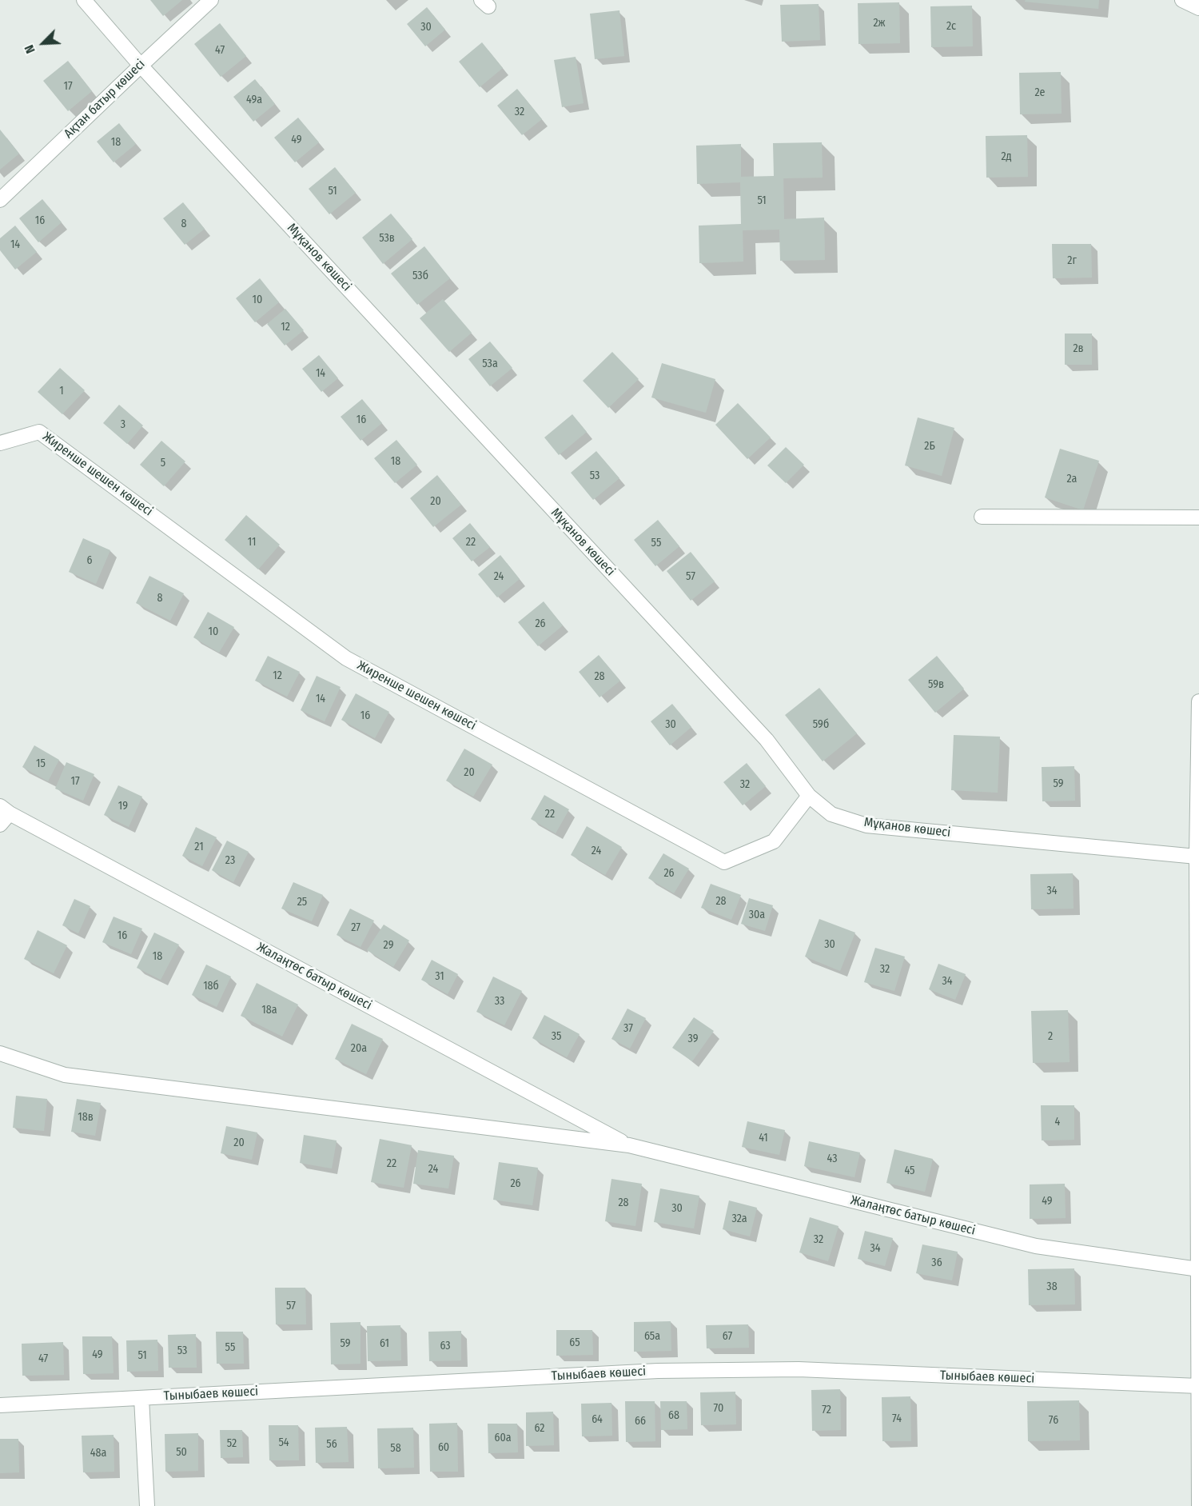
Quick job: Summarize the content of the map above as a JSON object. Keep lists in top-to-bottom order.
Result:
{
  "streets": {
    "street": [
      "Ақтан батыр көшесі",
      "Мұқанов көшесі",
      "Жиренше шешен көшесі",
      "Жалаңтөс батыр көшесі",
      "Тыныбаев көшесі"
    ]
  },
  "crossings": [
    ["Ақтан батыр көшесі", "Мұқанов көшесі"],
    ["Мұқанов көшесі", "Жиренше шешен көшесі"]
  ],
  "house_numbers": [
    "2ж",
    "2с",
    "30",
    "47",
    "17",
    "2е",
    "49а",
    "32",
    "49",
    "18",
    "2д",
    "51",
    "51",
    "16",
    "8",
    "53в",
    "14",
    "2г",
    "53б",
    "10",
    "12",
    "2в",
    "53а",
    "14",
    "1",
    "16",
    "3",
    "2Б",
    "18",
    "5",
    "53",
    "2а",
    "20",
    "11",
    "22",
    "55",
    "6",
    "24",
    "57",
    "8",
    "26",
    "10",
    "12",
    "28",
    "59в",
    "14",
    "16",
    "30",
    "59б",
    "15",
    "20",
    "17",
    "59",
    "32",
    "19",
    "22",
    "21",
    "24",
    "23",
    "26",
    "34",
    "28",
    "25",
    "30а",
    "27",
    "16",
    "30",
    "29",
    "18",
    "32",
    "31",
    "34",
    "18б",
    "33",
    "18а",
    "37",
    "35",
    "2",
    "39",
    "20а",
    "18в",
    "4",
    "41",
    "20",
    "43",
    "22",
    "24",
    "45",
    "26",
    "49",
    "28",
    "30",
    "32а",
    "32",
    "34",
    "36",
    "38",
    "57",
    "65а",
    "67",
    "65",
    "59",
    "61",
    "63",
    "55",
    "53",
    "49",
    "51",
    "47",
    "70",
    "72",
    "68",
    "74",
    "64",
    "76",
    "66",
    "62",
    "60а",
    "54",
    "52",
    "56",
    "60",
    "58",
    "50",
    "48а"
  ],
  "north": "bottom left"
}
